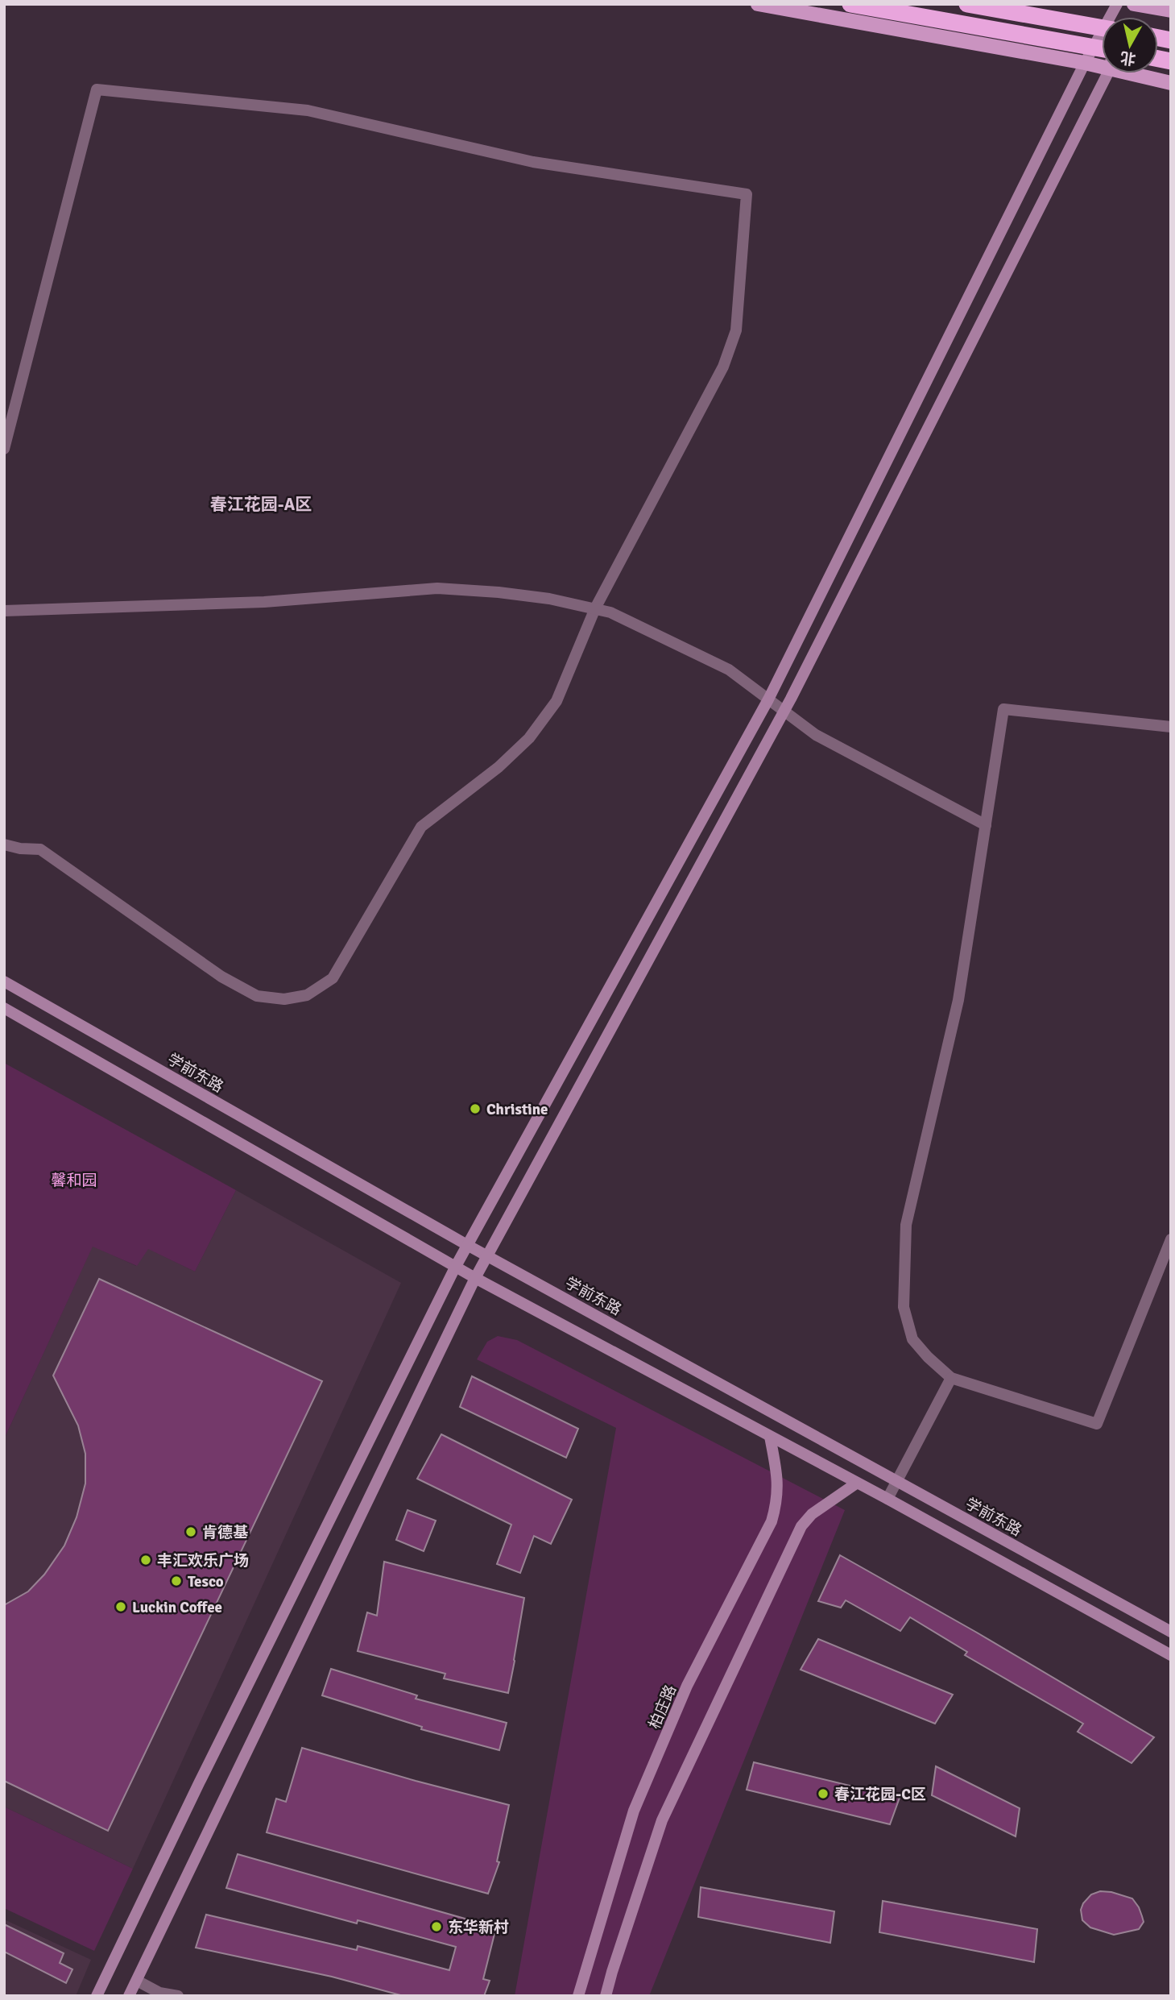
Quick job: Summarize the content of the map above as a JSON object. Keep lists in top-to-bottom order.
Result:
{
  "streets": {
    "street": ["学前东路", "柏庄路"]
  },
  "districts": ["春江花园-A区"],
  "parks": ["馨和园"],
  "places": [
    "Christine",
    "肯德基",
    "丰汇欢乐广场",
    "Tesco",
    "Luckin Coffee",
    "春江花园-C区",
    "东华新村"
  ],
  "north": "bottom"
}
